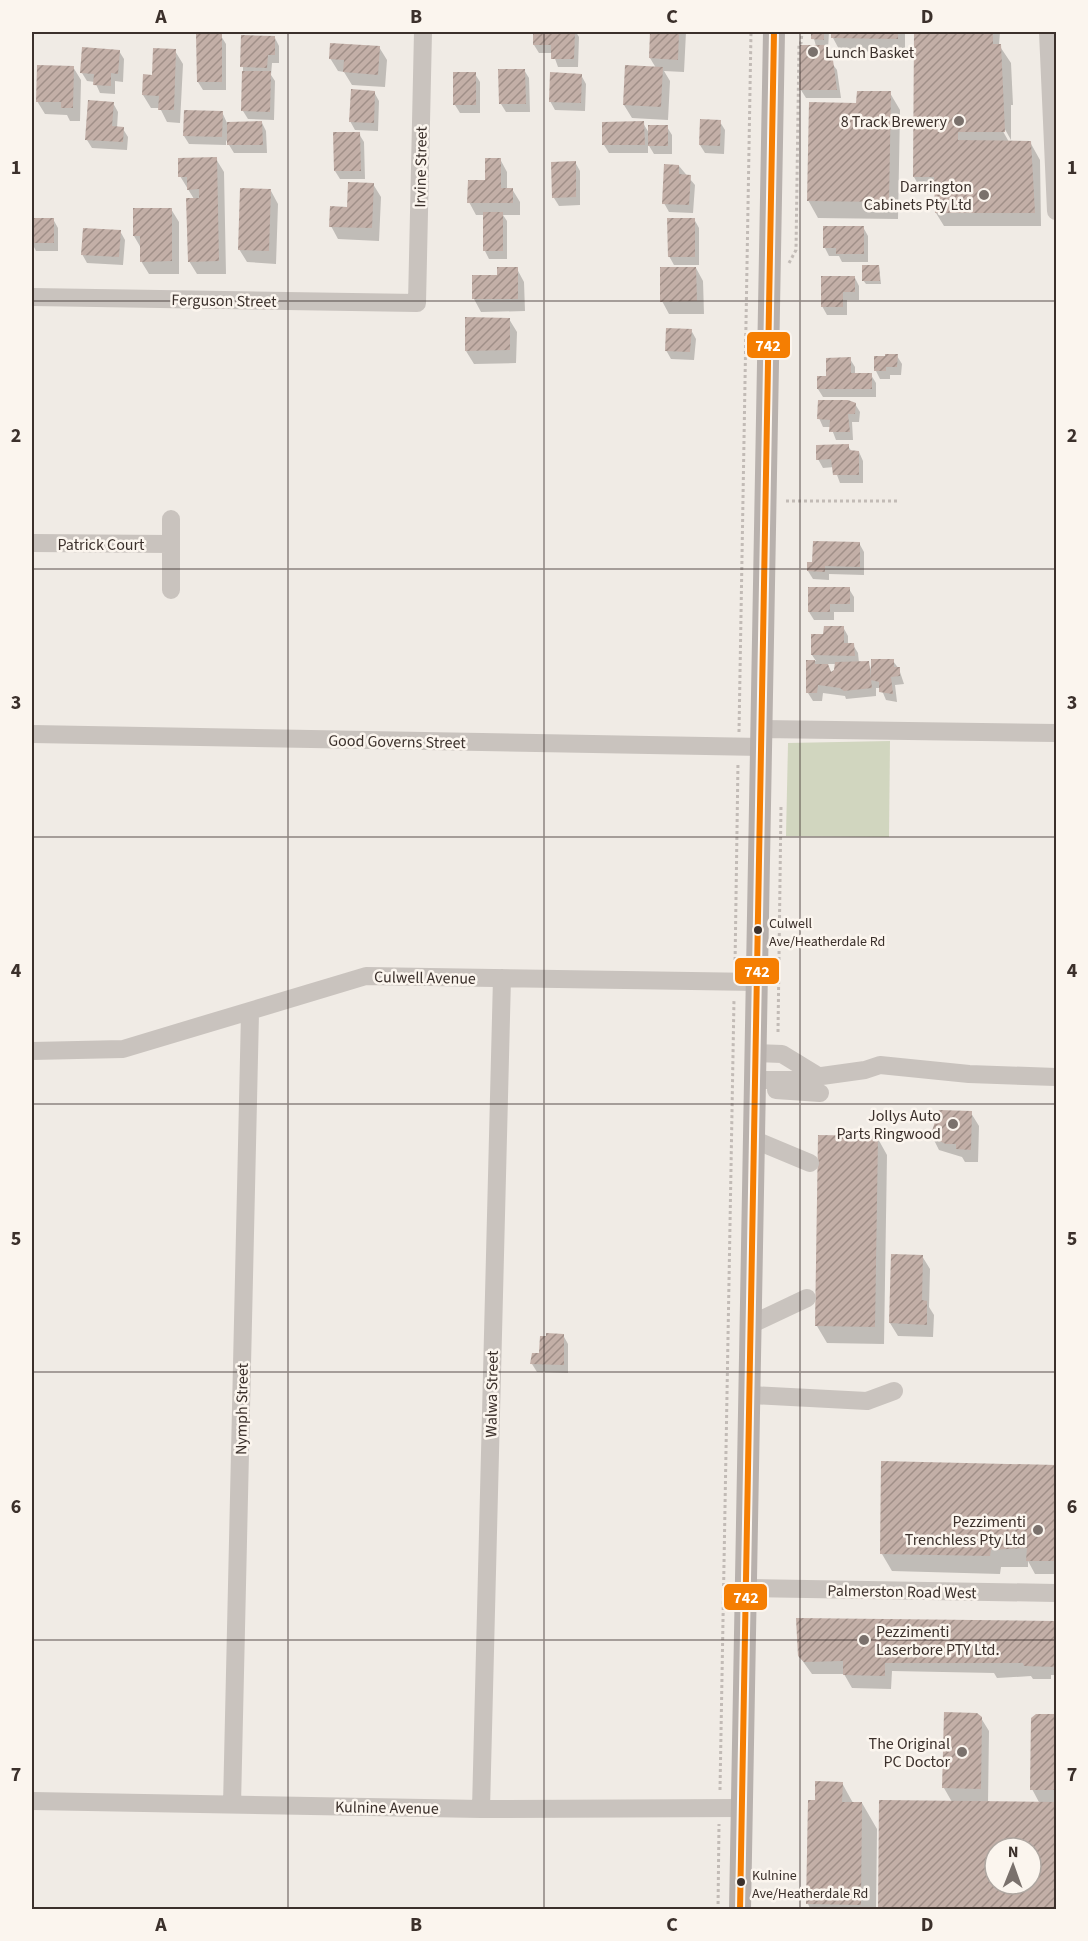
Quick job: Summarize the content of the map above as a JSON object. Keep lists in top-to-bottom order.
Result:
{
  "streets": {
    "street": [
      "Irvine Street",
      "Ferguson Street",
      "Patrick Court",
      "Good Governs Street",
      "Culwell Avenue",
      "Walwa Street",
      "Nymph Street",
      "Palmerston Road West",
      "Kulnine Avenue"
    ]
  },
  "crossings": [
    ["Irvine Street", "Ferguson Street"],
    ["Culwell Avenue", "Walwa Street"],
    ["Culwell Avenue", "Nymph Street"],
    ["Walwa Street", "Kulnine Avenue"],
    ["Nymph Street", "Kulnine Avenue"]
  ],
  "places": [
    "Lunch Basket",
    "8 Track Brewery",
    "Darrington Cabinets Pty Ltd",
    "Culwell Ave/Heatherdale Rd",
    "Jollys Auto Parts Ringwood",
    "Pezzimenti Trenchless Pty Ltd",
    "Pezzimenti Laserbore PTY Ltd.",
    "The Original PC Doctor",
    "Kulnine Ave/Heatherdale Rd"
  ],
  "lines": ["transit line 742"],
  "north": "top",
  "grid": {
    "columns": [
      "A",
      "B",
      "C",
      "D"
    ],
    "rows": [
      "1",
      "2",
      "3",
      "4",
      "5",
      "6",
      "7"
    ]
  }
}
